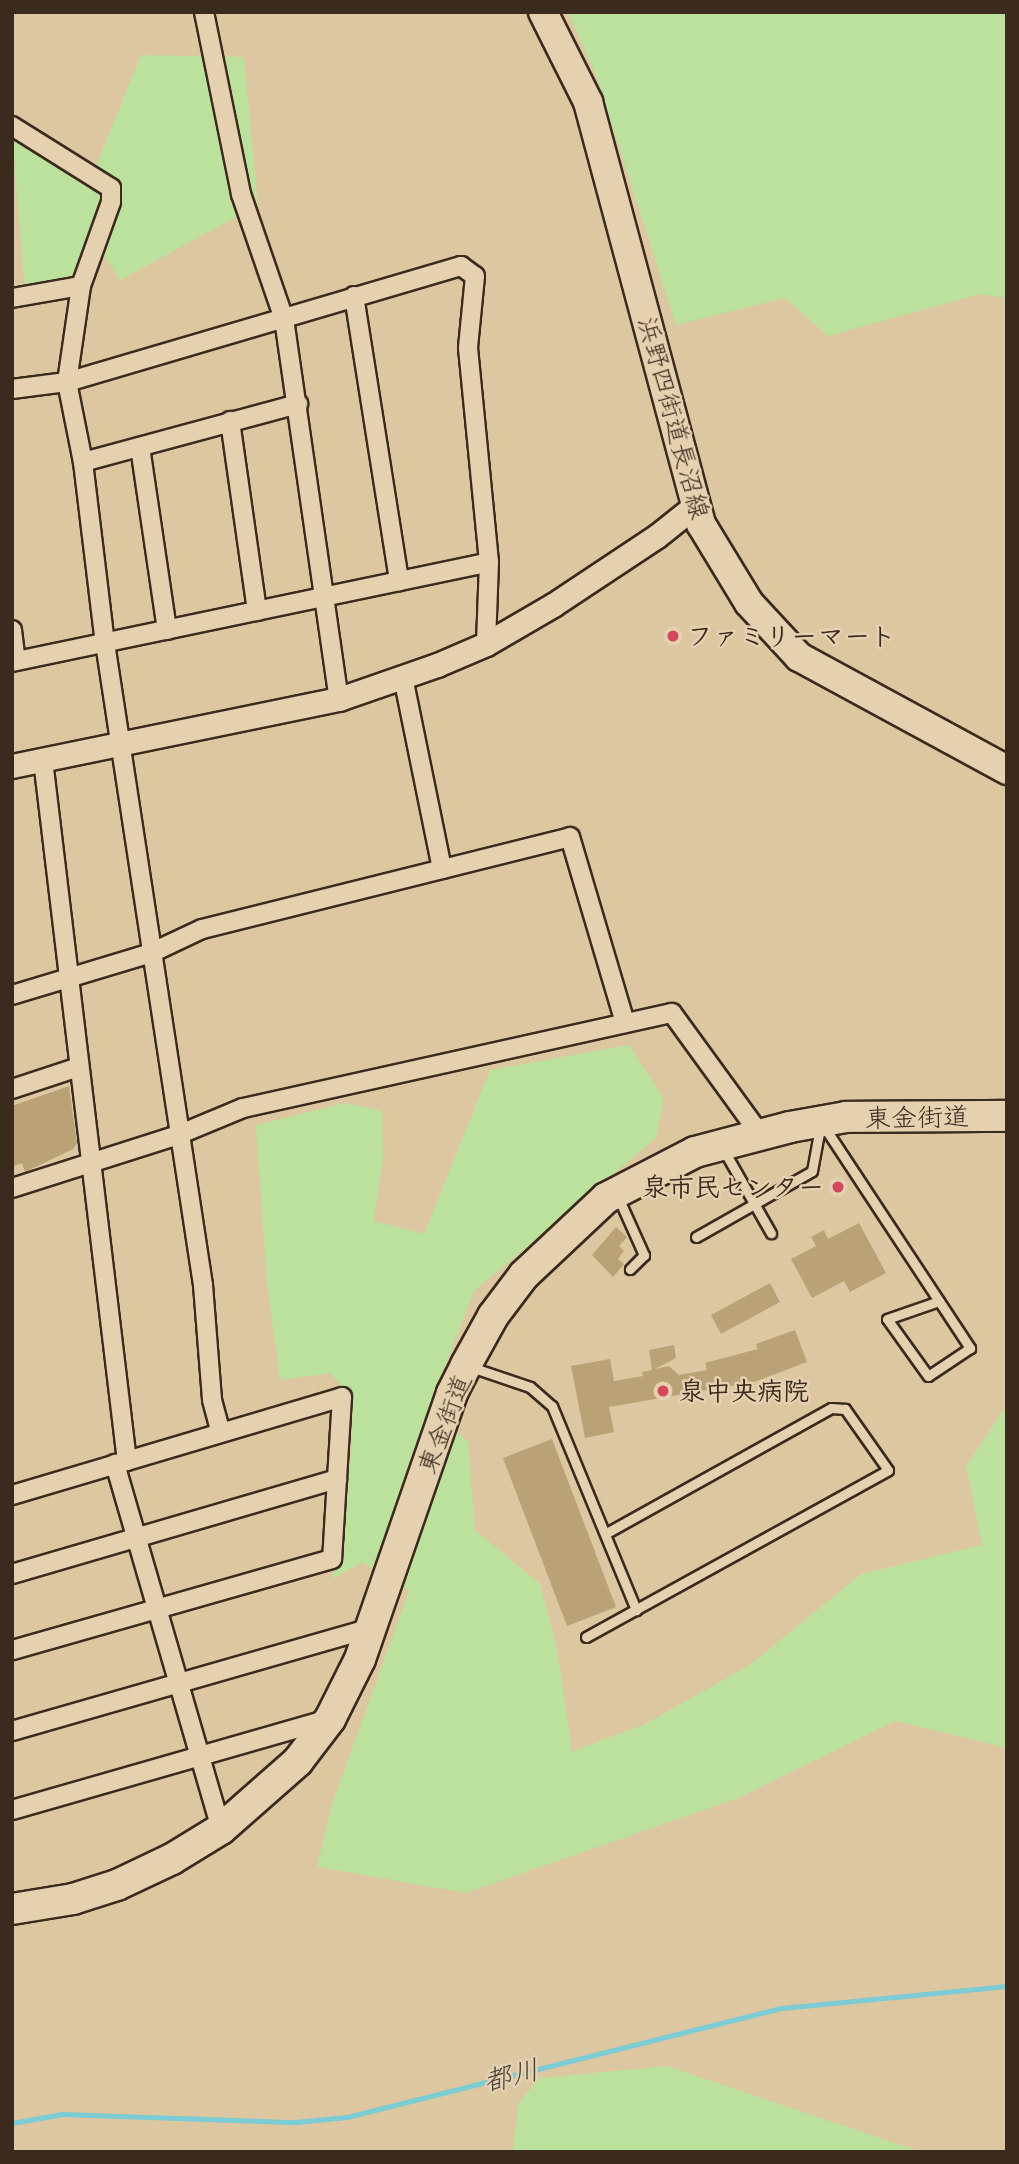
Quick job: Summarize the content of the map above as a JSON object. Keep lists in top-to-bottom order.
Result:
{
  "streets": {
    "highway": ["東金街道"],
    "main road": ["浜野四街道長沼線"]
  },
  "water": ["都川"],
  "places": ["ファミリーマート", "泉市民センター", "泉中央病院"]
}
